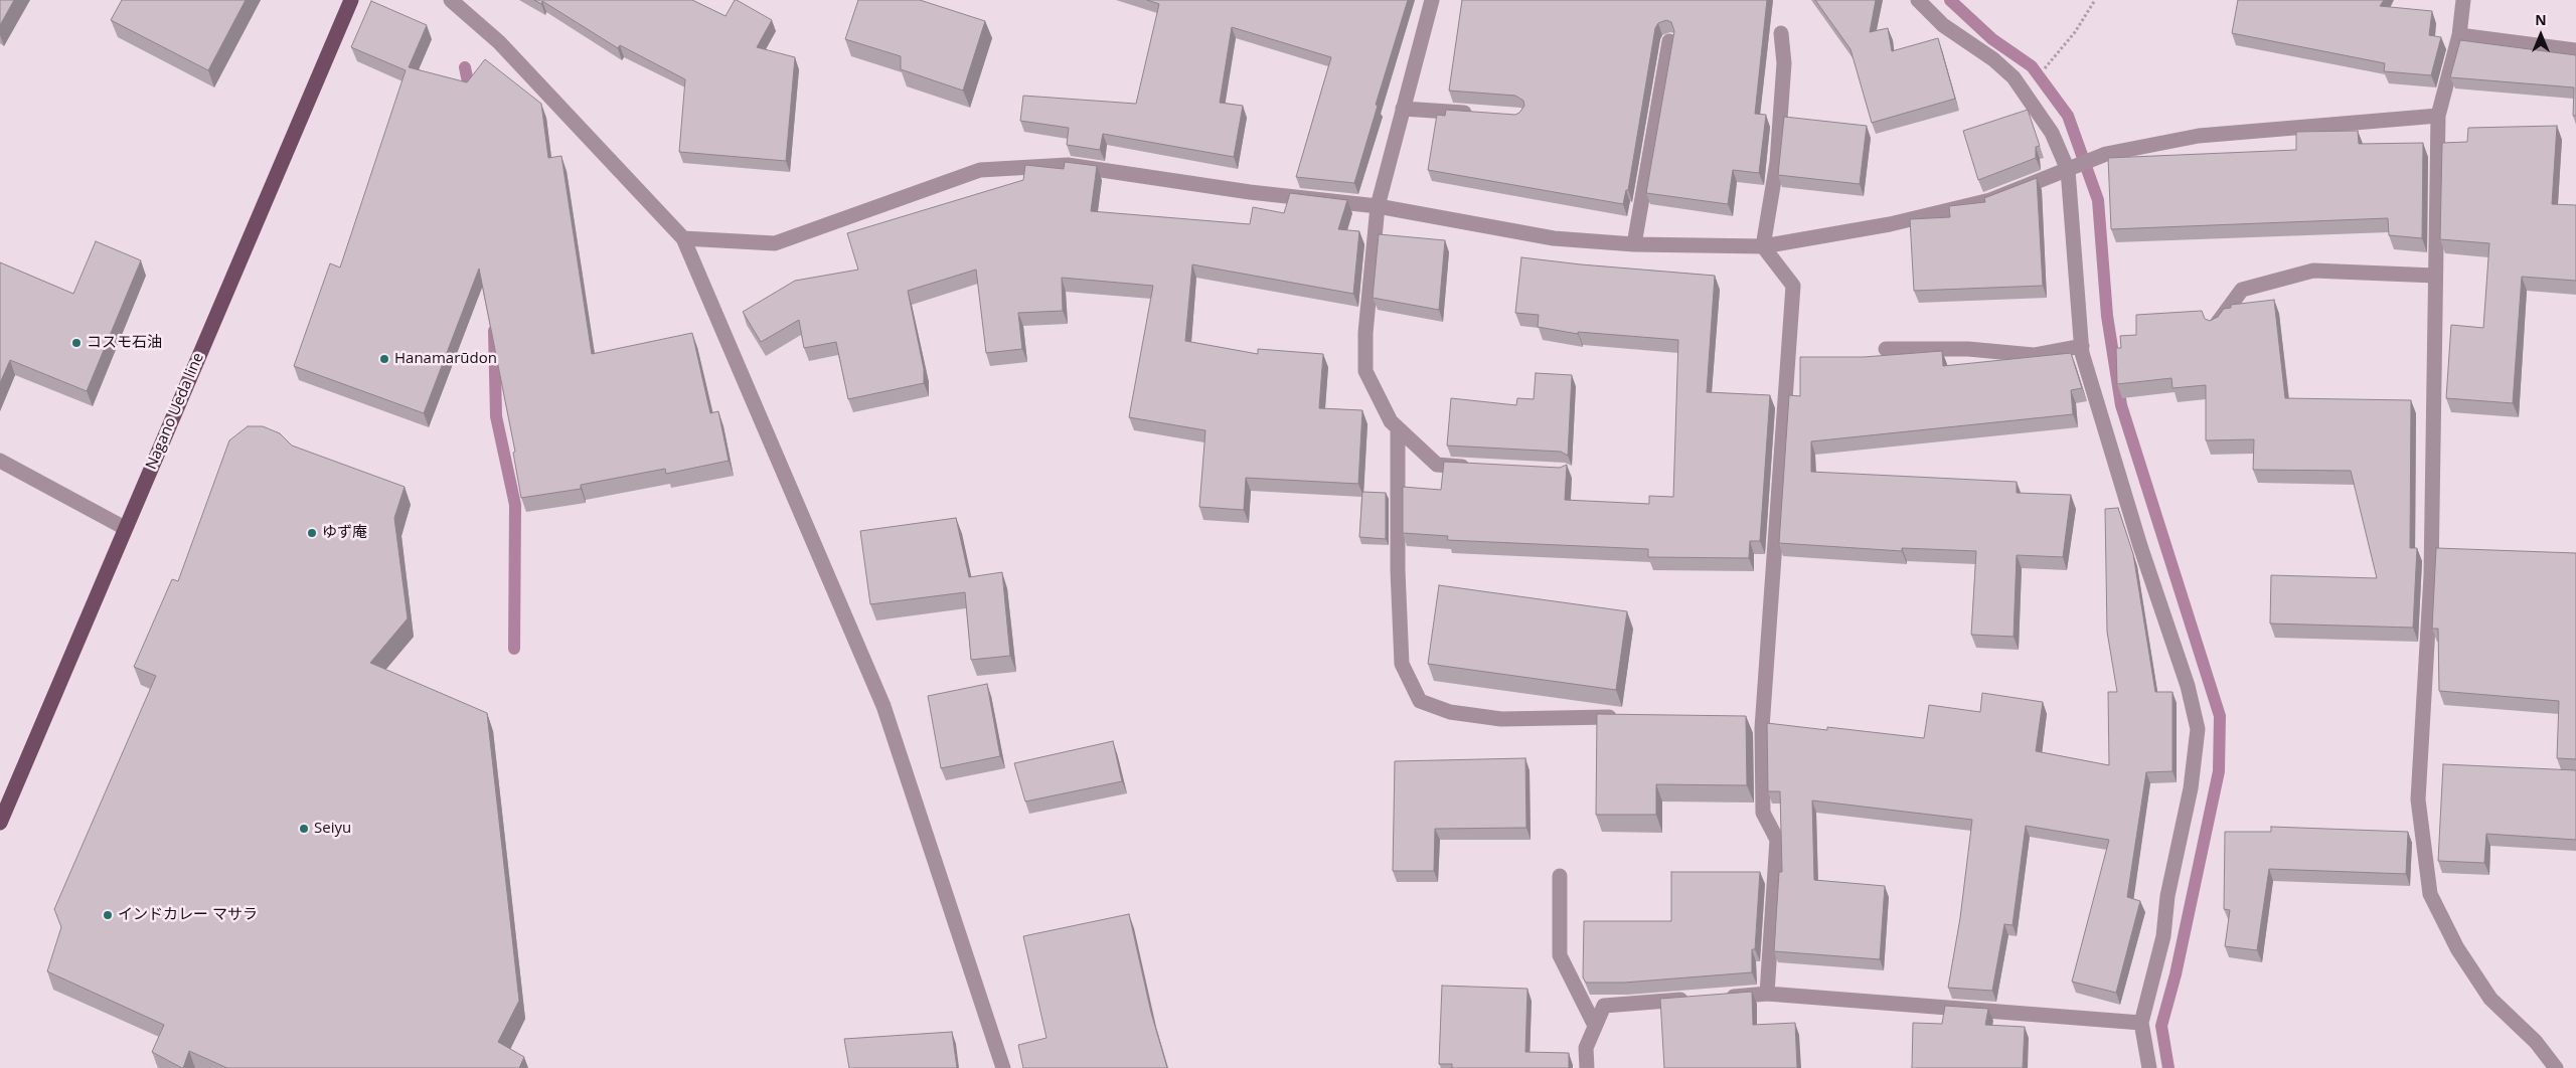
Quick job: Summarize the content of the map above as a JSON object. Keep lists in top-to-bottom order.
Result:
{
  "streets": {
    "main road": ["Nagano Ueda line"]
  },
  "places": [
    "コスモ石油",
    "Hanamarūdon",
    "ゆず庵",
    "Seiyu",
    "インドカレー マサラ"
  ],
  "north": "top"
}
